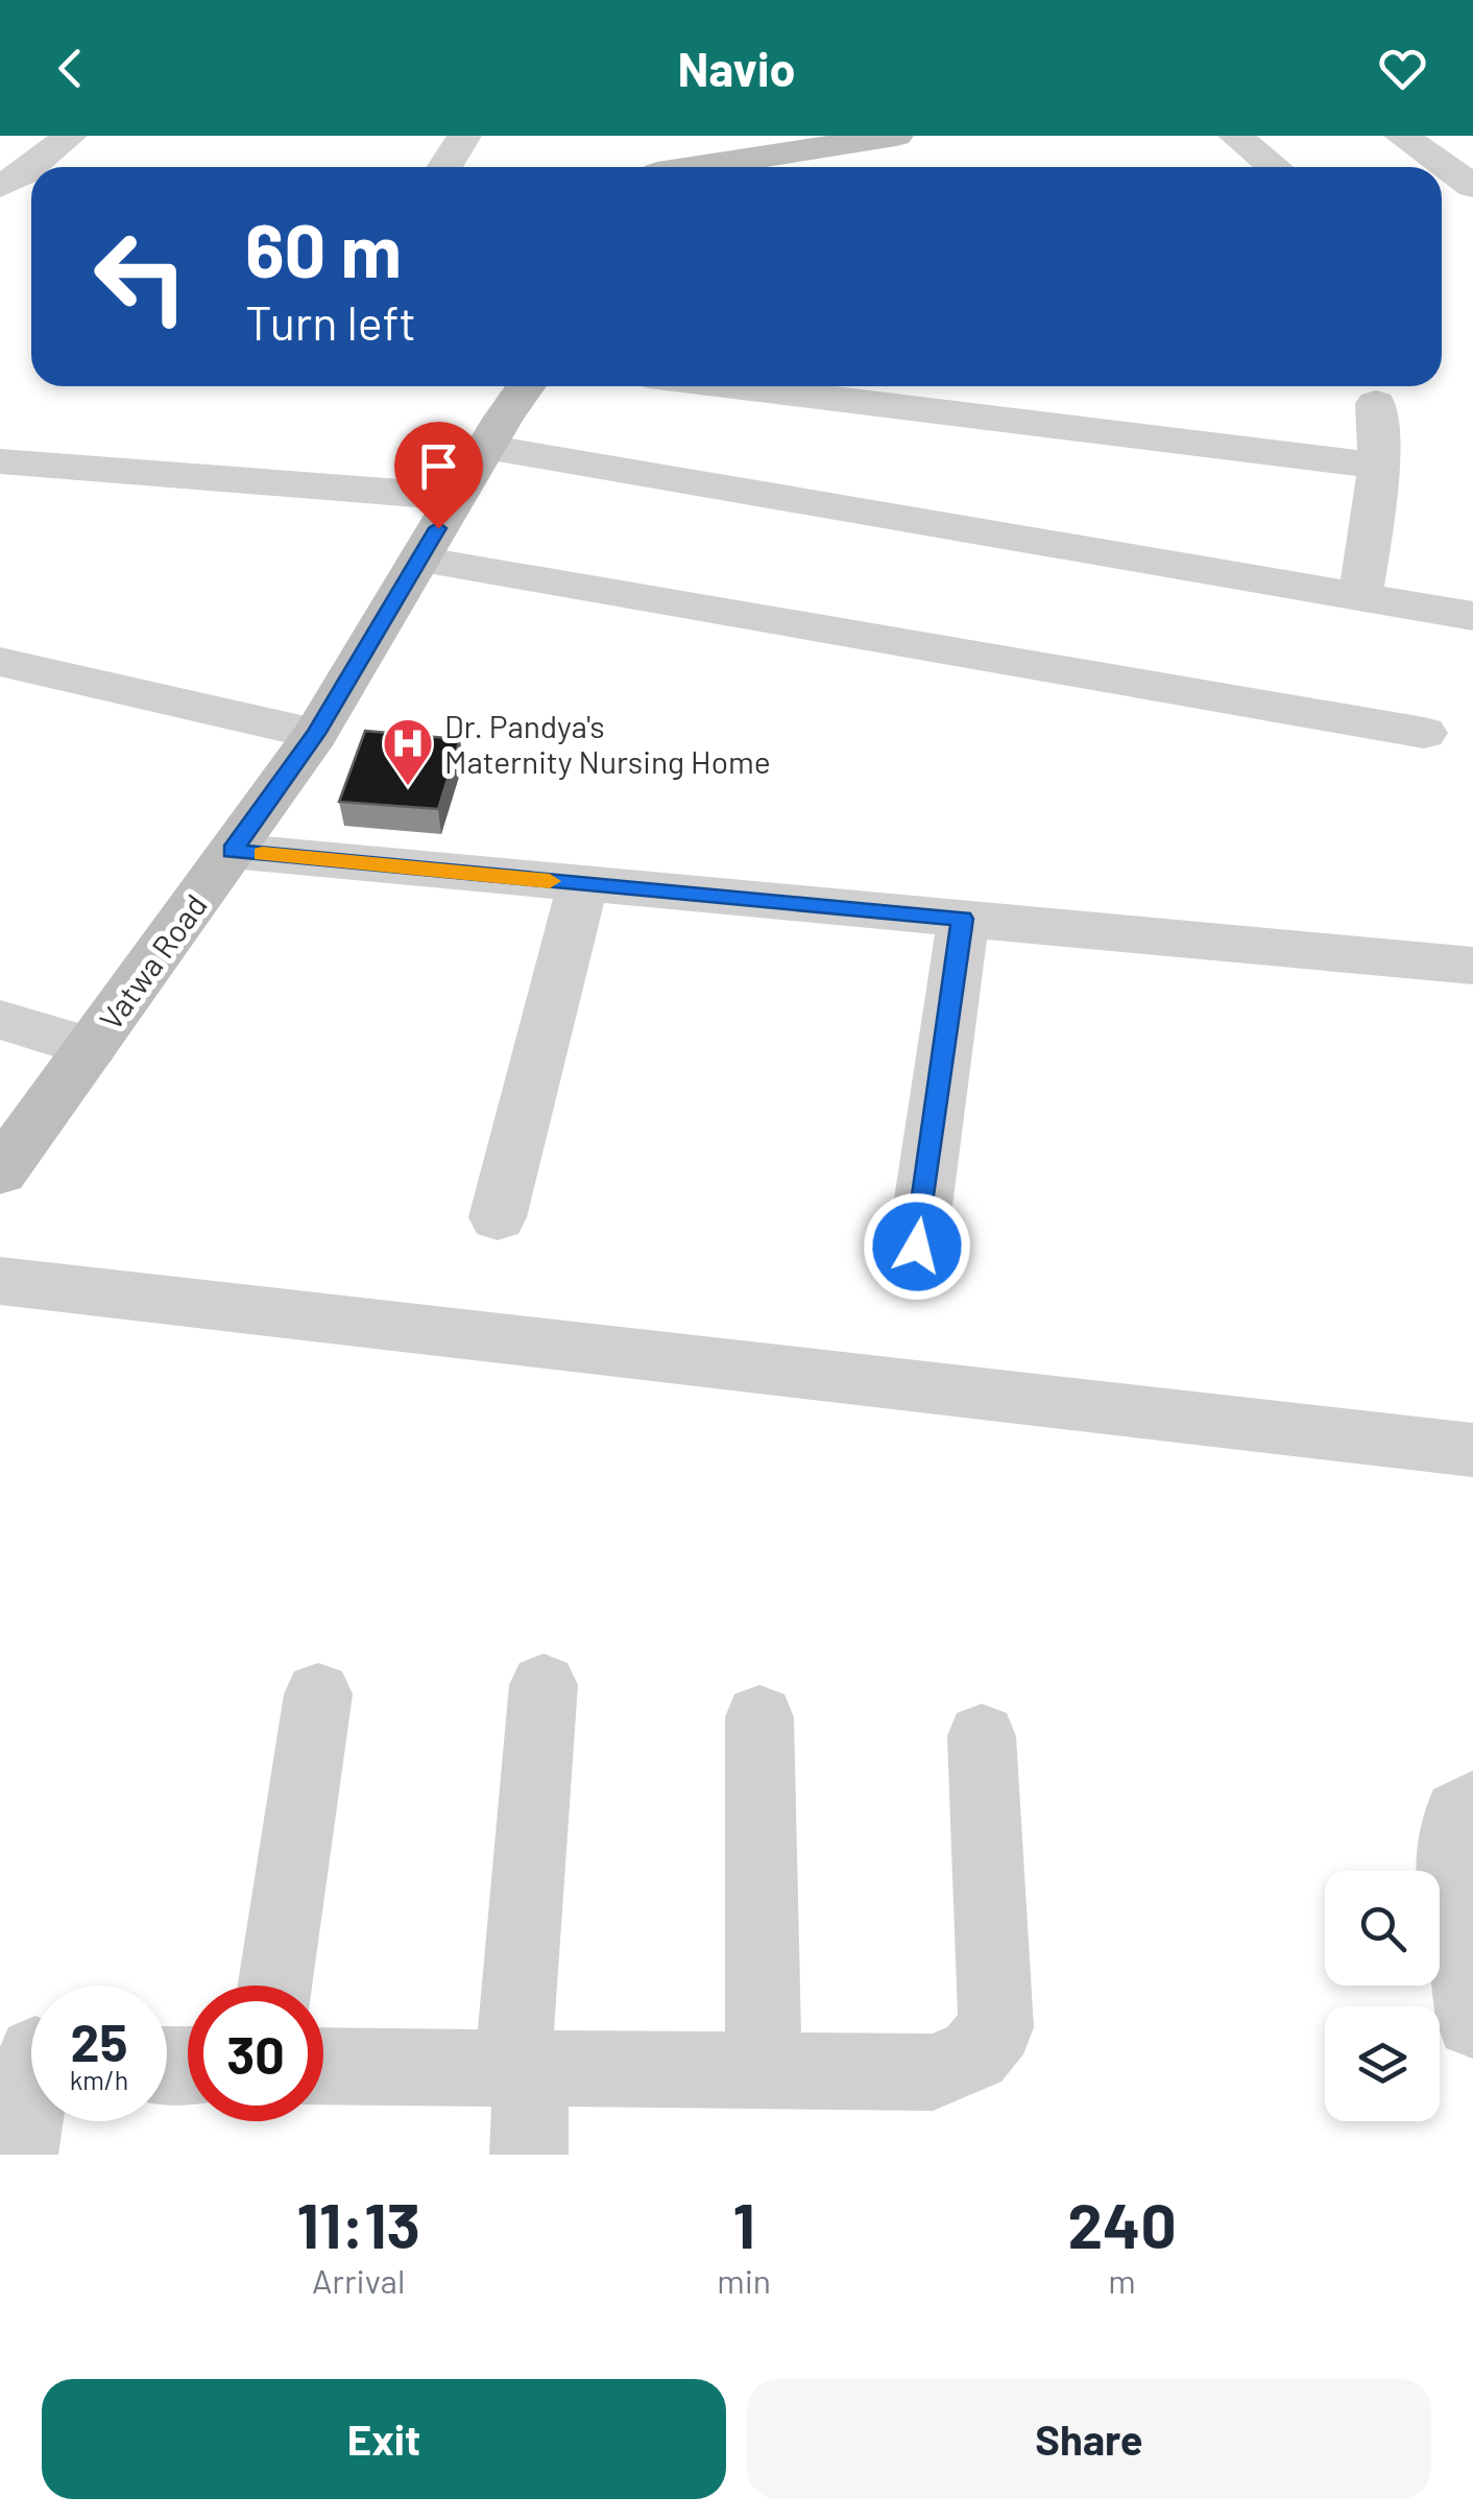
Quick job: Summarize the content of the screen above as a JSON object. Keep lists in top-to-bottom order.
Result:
{
  "streets": {
    "main road": ["Vatwa Road"]
  },
  "places": {
    "hospital": ["Dr. Pandya's Maternity Nursing Home"]
  },
  "page": {
    "header": "Navio",
    "turn": ["60 m", "Turn left"],
    "speed": "25 km/h",
    "limit": "30",
    "eta": [
      "11:13",
      "Arrival",
      "1",
      "min",
      "240",
      "m"
    ],
    "buttons": ["Exit", "Share"]
  }
}
